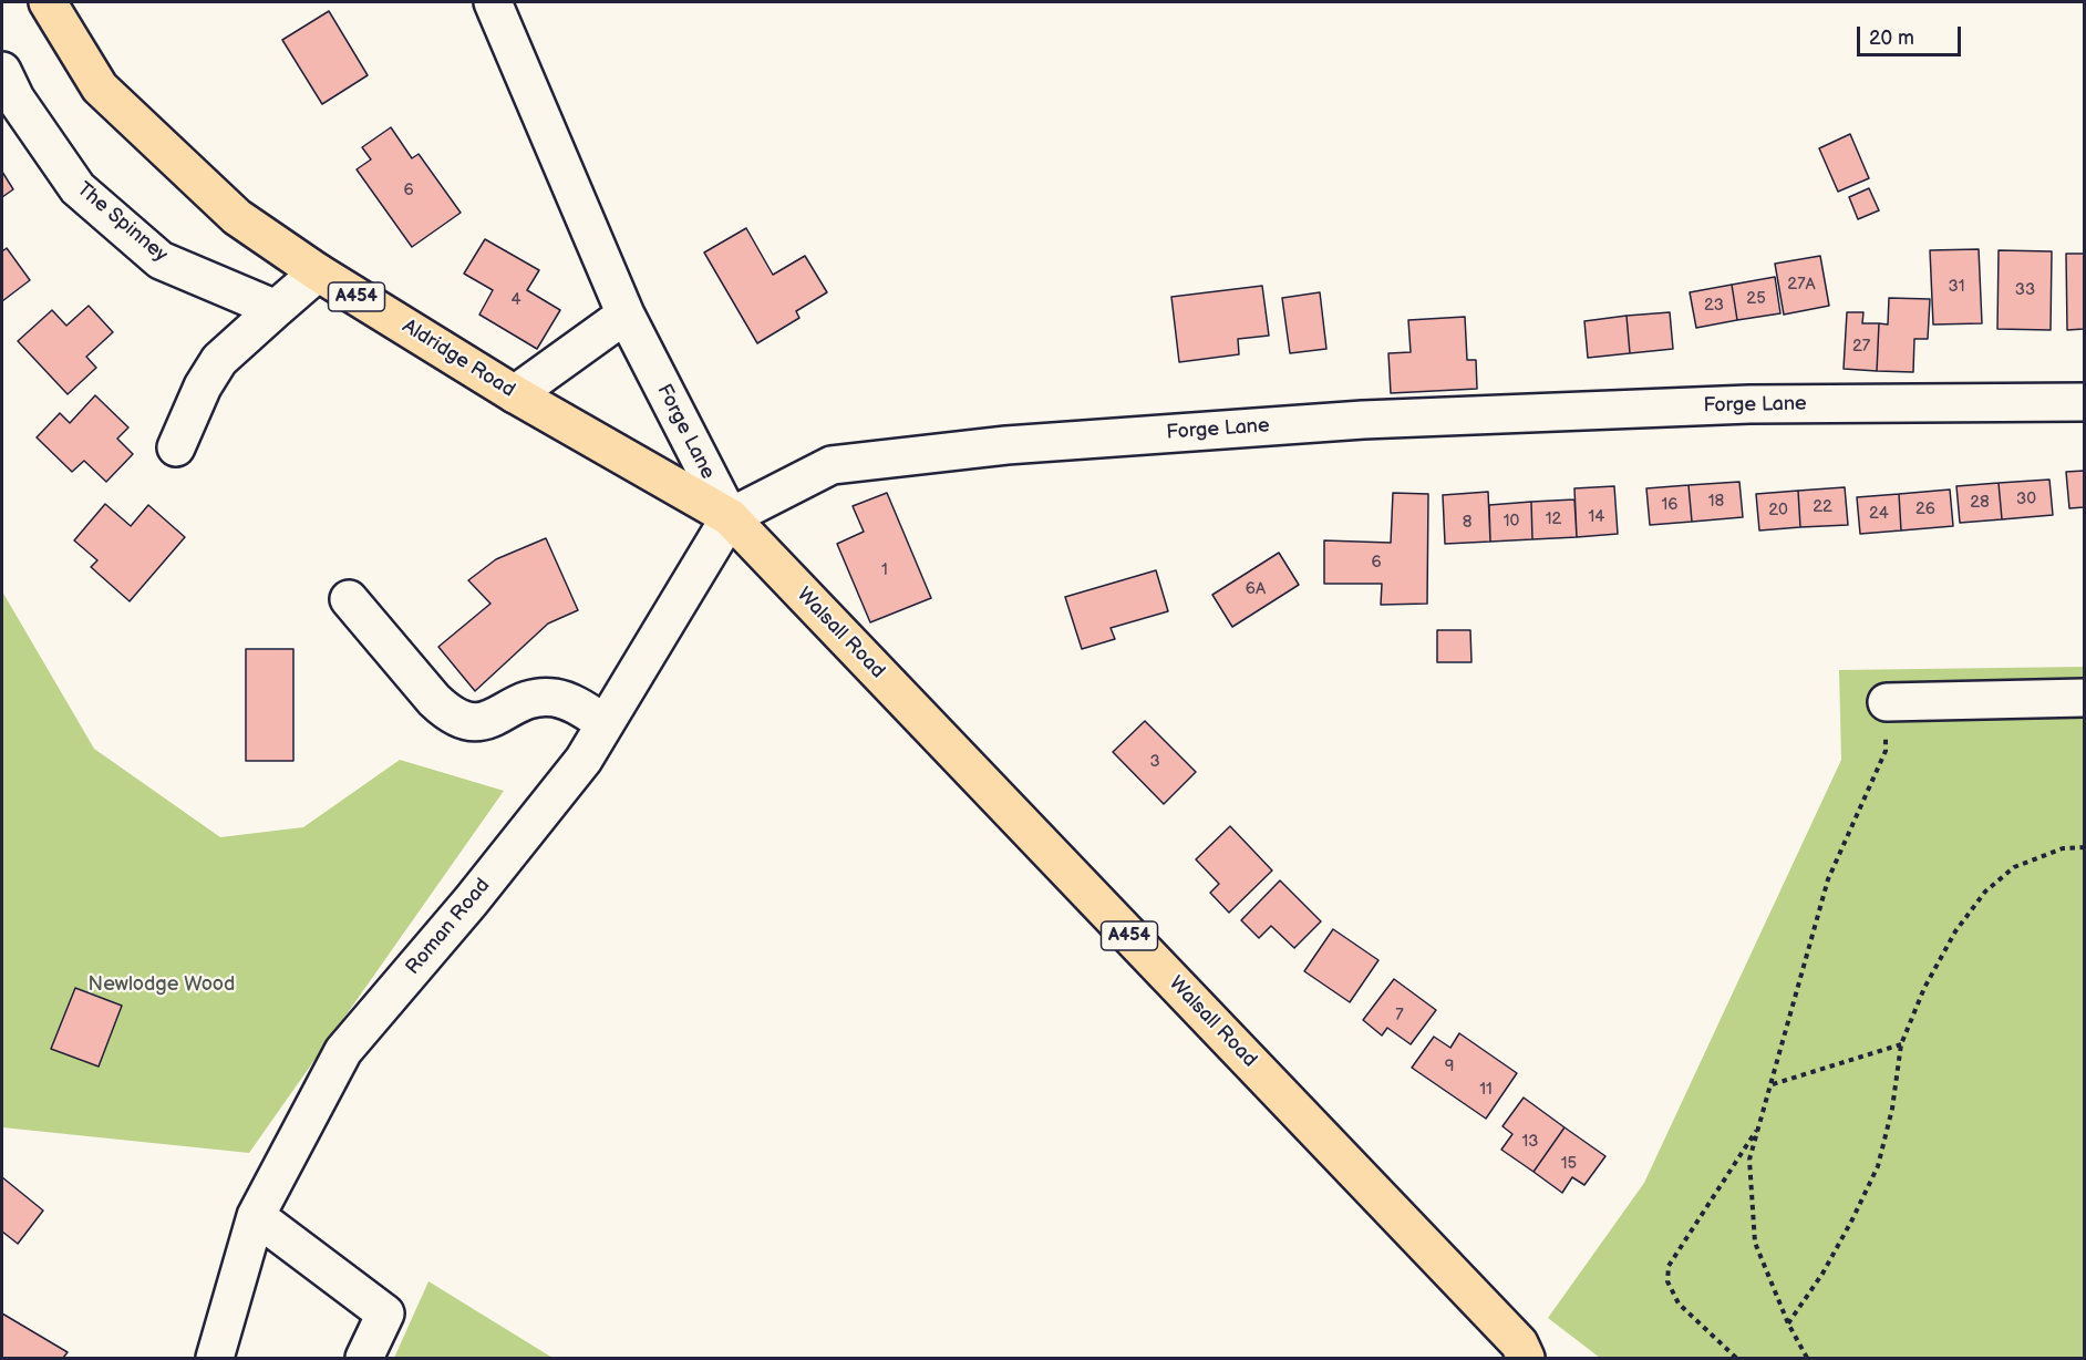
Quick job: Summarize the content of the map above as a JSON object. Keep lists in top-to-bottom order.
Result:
{
  "streets": {
    "main road": ["A454", "Aldridge Road", "Walsall Road"],
    "street": ["The Spinney", "Forge Lane", "Roman Road"]
  },
  "crossings": [
    ["Aldridge Road", "Forge Lane"],
    ["Aldridge Road", "Walsall Road"],
    ["Aldridge Road", "Roman Road"],
    ["Forge Lane", "Walsall Road"],
    ["Forge Lane", "Roman Road"],
    ["Walsall Road", "Roman Road"]
  ],
  "parks": ["Newlodge Wood"],
  "house_numbers": [
    "6",
    "27A",
    "31",
    "33",
    "25",
    "4",
    "23",
    "27",
    "30",
    "18",
    "28",
    "16",
    "22",
    "26",
    "20",
    "24",
    "14",
    "12",
    "10",
    "8",
    "6",
    "1",
    "6A",
    "3",
    "7",
    "9",
    "11",
    "13",
    "15"
  ],
  "scale_bar": "20 m"
}
